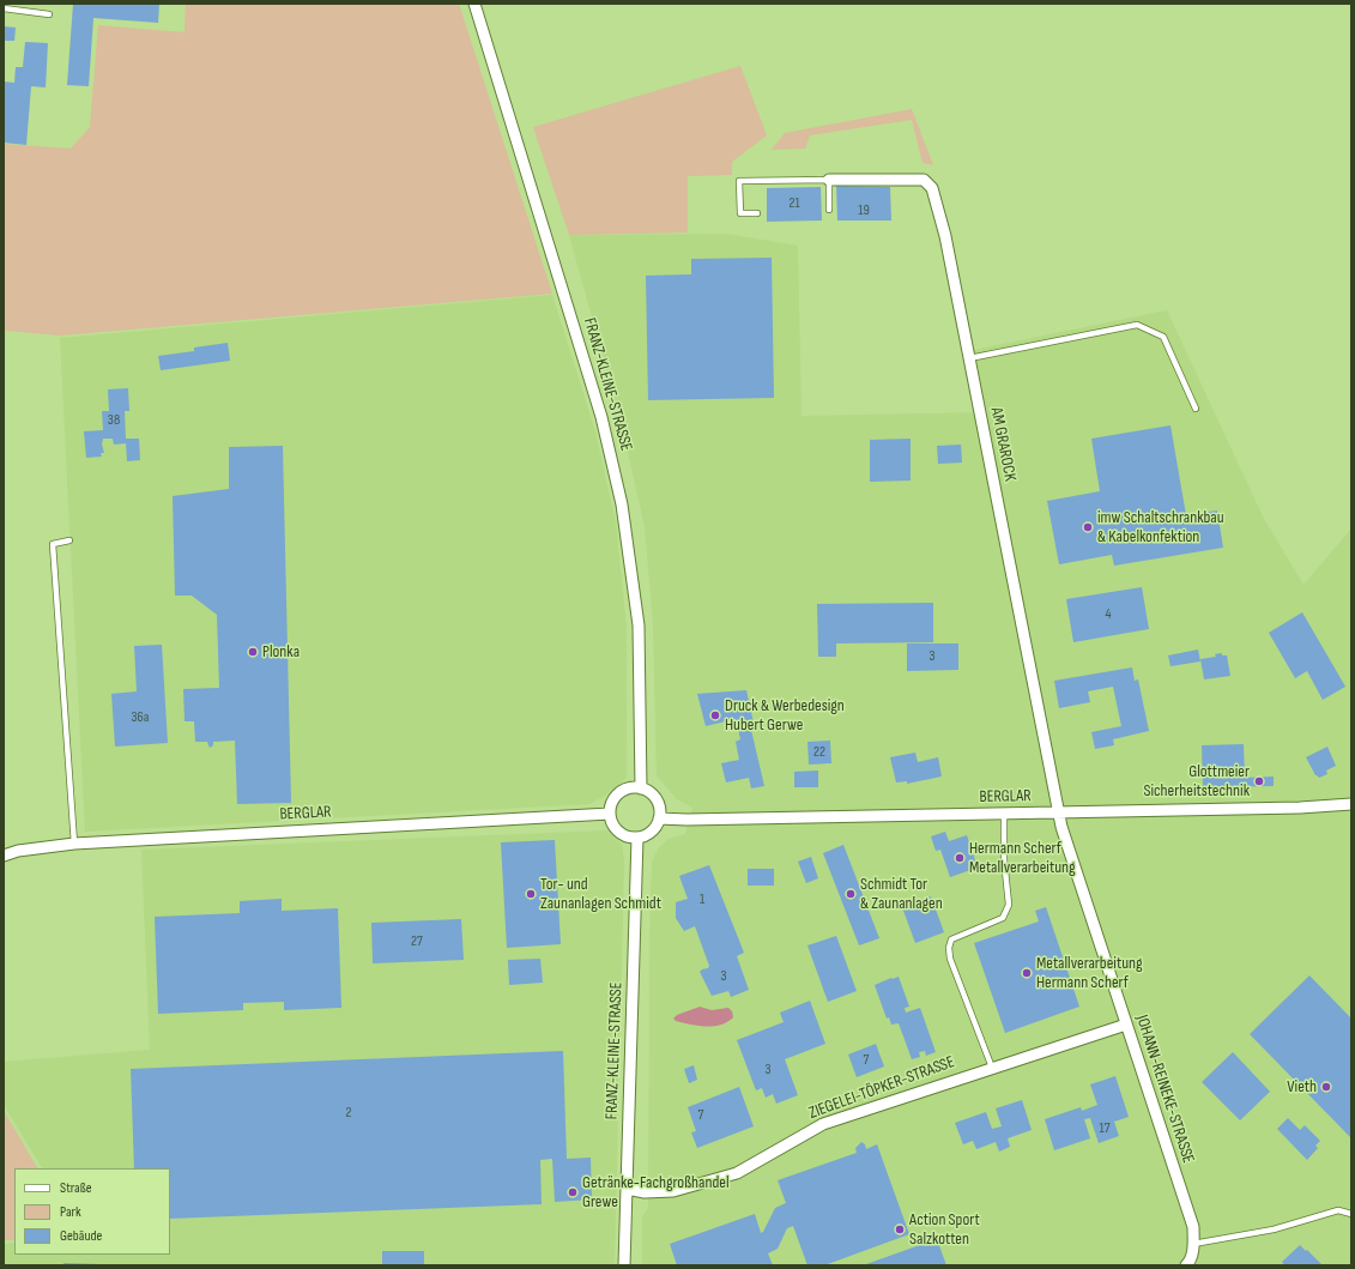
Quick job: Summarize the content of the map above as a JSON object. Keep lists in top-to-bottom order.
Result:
{
  "streets": {
    "street": [
      "FRANZ-KLEINE-STRASSE",
      "AM GRAROCK",
      "BERGLAR",
      "ZIEGELEI-TÖPKER-STRASSE",
      "JOHANN-REINEKE-STRASSE"
    ]
  },
  "crossings": [
    ["FRANZ-KLEINE-STRASSE", "BERGLAR"],
    ["FRANZ-KLEINE-STRASSE", "ZIEGELEI-TÖPKER-STRASSE"],
    ["AM GRAROCK", "BERGLAR"],
    ["AM GRAROCK", "JOHANN-REINEKE-STRASSE"],
    ["BERGLAR", "JOHANN-REINEKE-STRASSE"],
    ["ZIEGELEI-TÖPKER-STRASSE", "JOHANN-REINEKE-STRASSE"]
  ],
  "places": [
    "imw Schaltschrankbau & Kabelkonfektion",
    "Plonka",
    "Druck & Werbedesign Hubert Gerwe",
    "Glottmeier Sicherheitstechnik",
    "Hermann Scherf Metallverarbeitung",
    "Tor- und Zaunanlagen Schmidt",
    "Schmidt Tor & Zaunanlagen",
    "Metallverarbeitung Hermann Scherf",
    "Vieth",
    "Getränke-Fachgroßhandel Grewe",
    "Action Sport Salzkotten"
  ],
  "house_numbers": [
    "21",
    "19",
    "38",
    "4",
    "3",
    "36a",
    "22",
    "1",
    "27",
    "3",
    "7",
    "3",
    "2",
    "7",
    "17"
  ],
  "legend": ["Straße", "Park", "Gebäude"]
}
